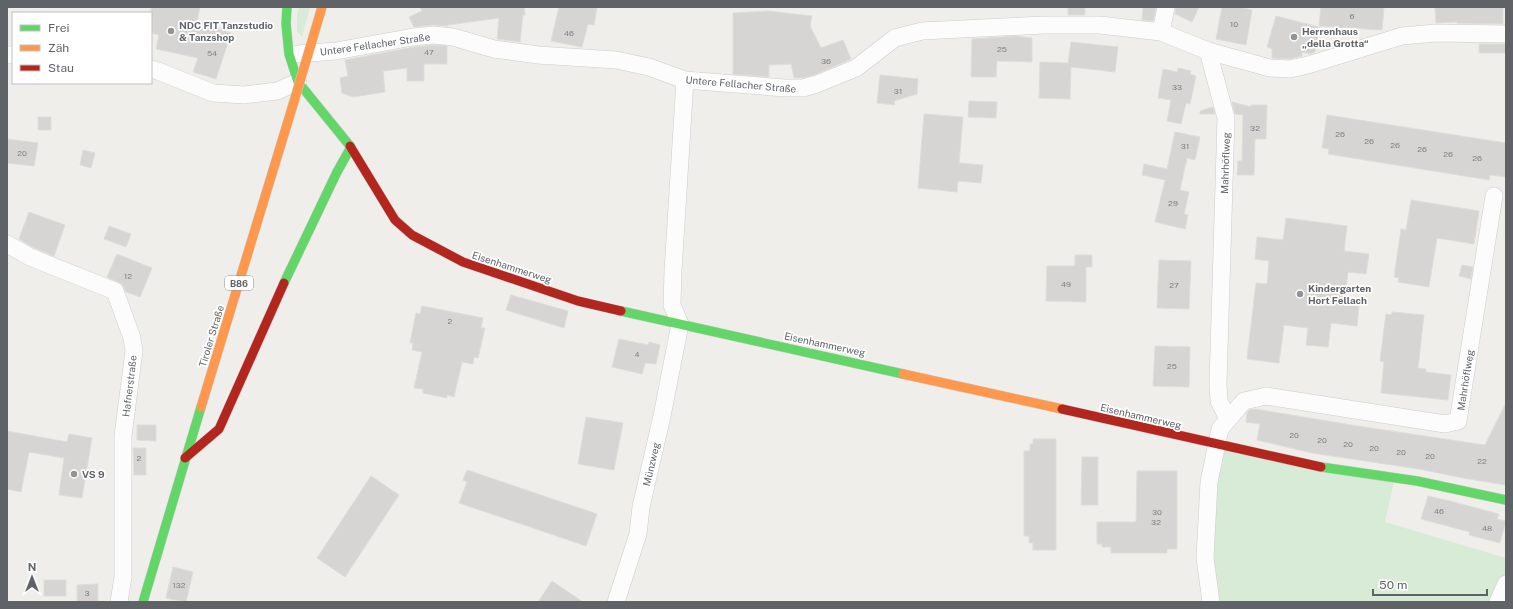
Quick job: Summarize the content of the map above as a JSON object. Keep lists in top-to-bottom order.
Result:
{
  "streets": {
    "street": [
      "Untere Fellacher Straße",
      "Mahrhöflweg",
      "Eisenhammerweg",
      "B86",
      "Tiroler Straße",
      "Hafnerstraße",
      "Münzweg"
    ]
  },
  "crossings": [
    ["Untere Fellacher Straße", "Mahrhöflweg"],
    ["Untere Fellacher Straße", "Eisenhammerweg"],
    ["Mahrhöflweg", "Eisenhammerweg"],
    ["Eisenhammerweg", "Münzweg"]
  ],
  "places": [
    "NDC FIT Tanzstudio & Tanzshop",
    "Herrenhaus „della Grotta“",
    "Kindergarten Hort Fellach",
    "VS 9"
  ],
  "house_numbers": [
    "6",
    "10",
    "46",
    "25",
    "47",
    "54",
    "36",
    "33",
    "31",
    "32",
    "26",
    "26",
    "26",
    "31",
    "26",
    "20",
    "26",
    "26",
    "29",
    "12",
    "49",
    "27",
    "2",
    "4",
    "25",
    "20",
    "20",
    "20",
    "20",
    "20",
    "20",
    "2",
    "22",
    "46",
    "30",
    "32",
    "48",
    "132",
    "3"
  ],
  "legend": ["Frei", "Zäh", "Stau"],
  "scale_bar": "50 m",
  "north": "top"
}
